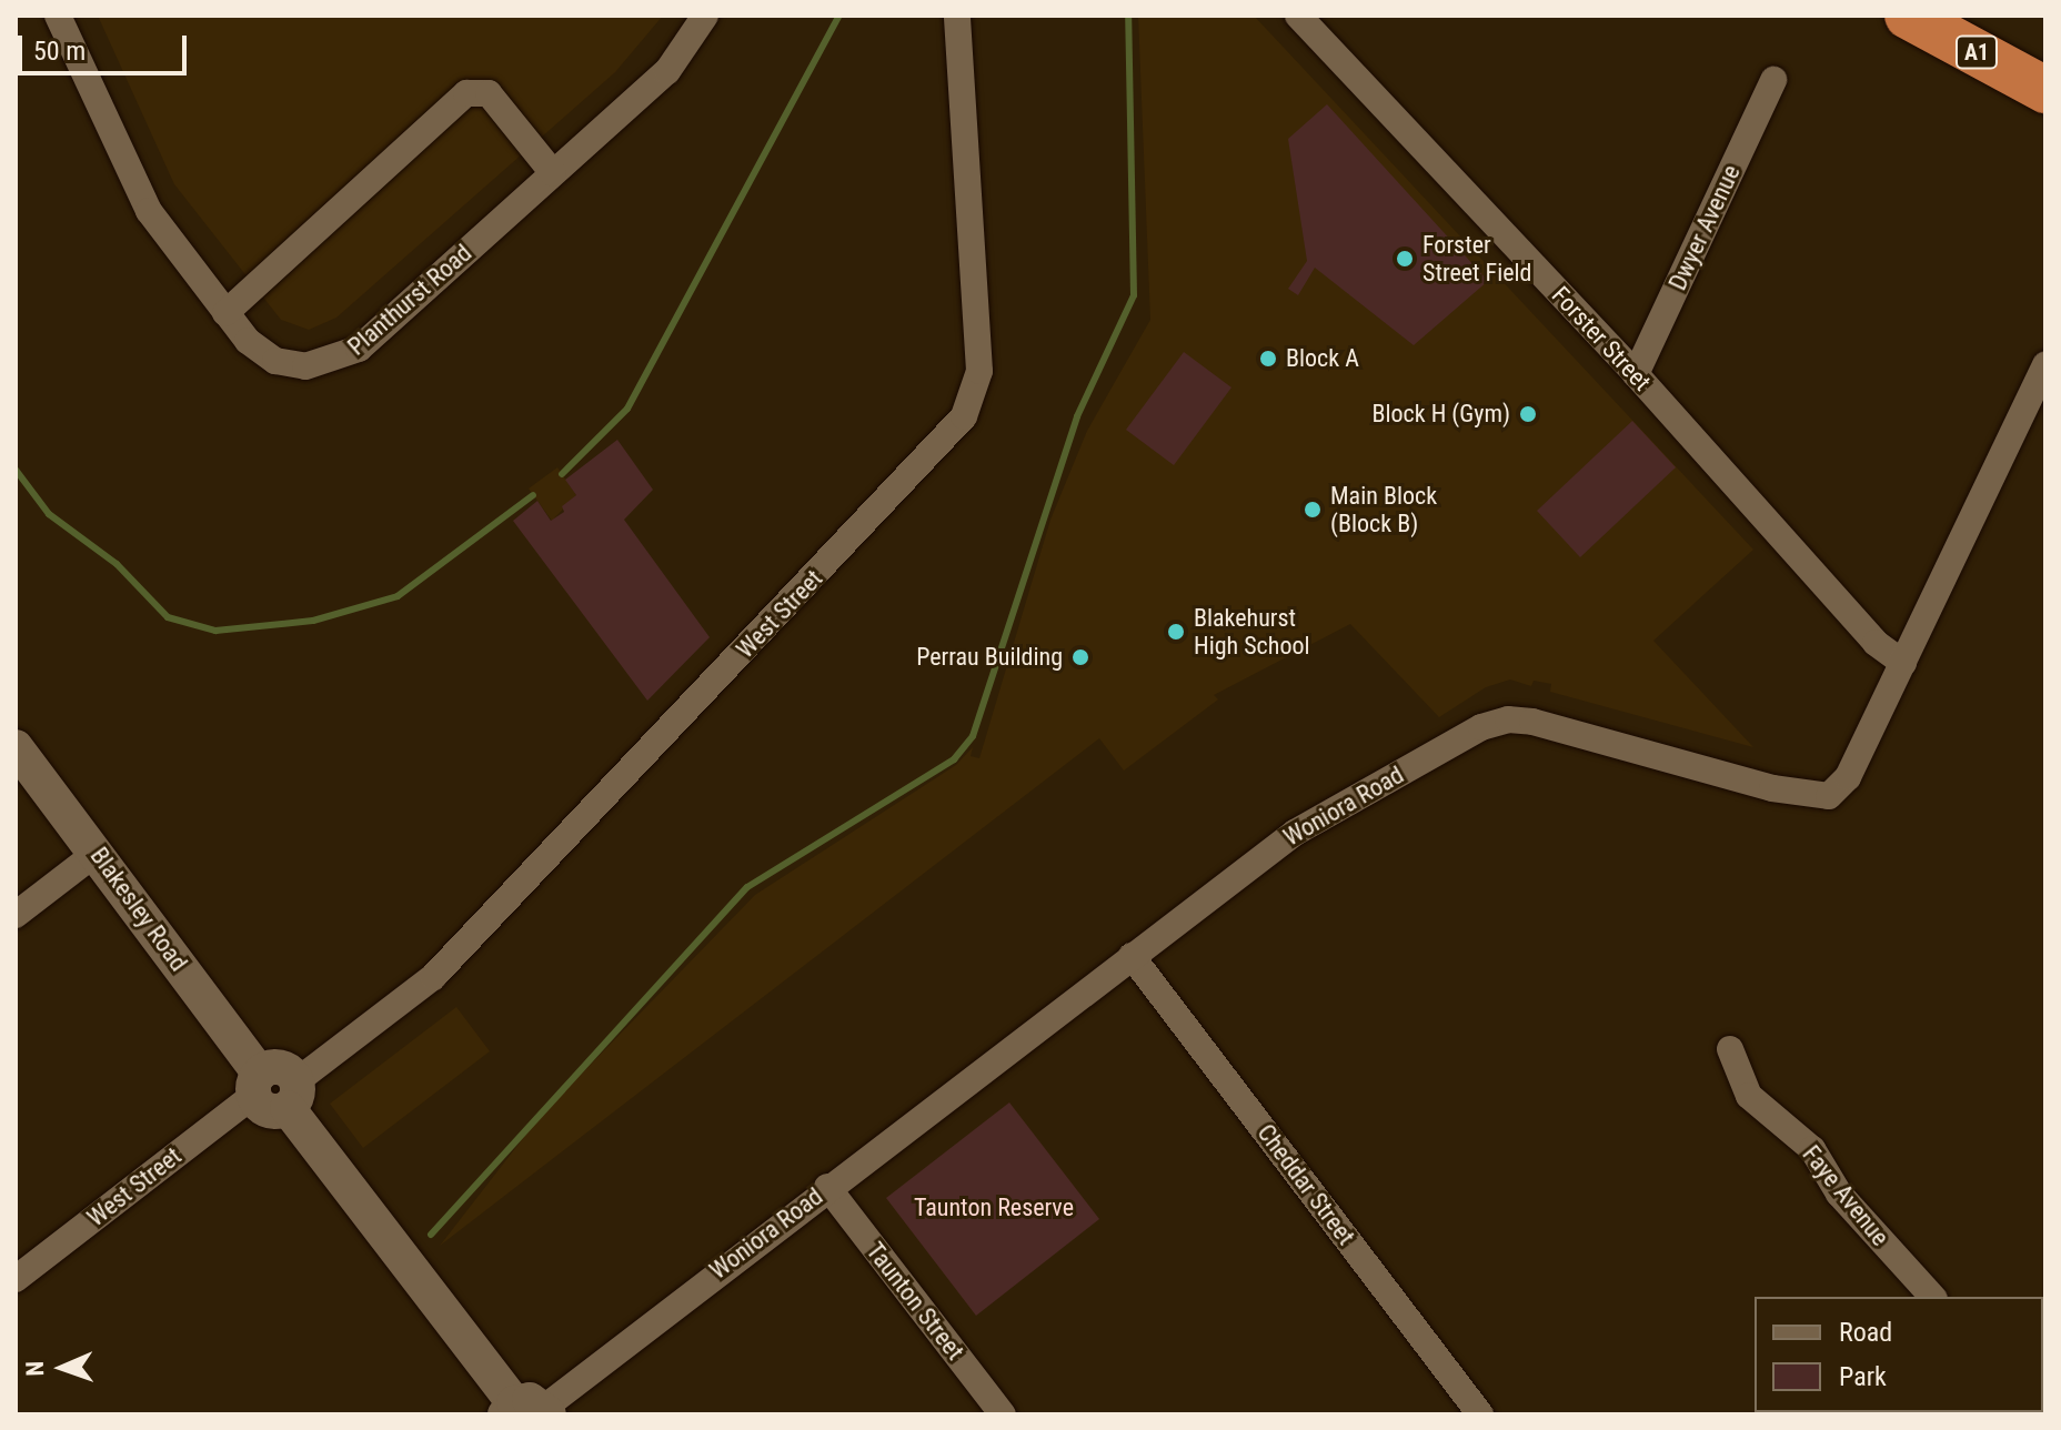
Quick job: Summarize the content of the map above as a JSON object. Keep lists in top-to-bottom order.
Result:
{
  "streets": {
    "highway": ["A1"],
    "street": [
      "Dwyer Avenue",
      "Planthurst Road",
      "Forster Street",
      "West Street",
      "Woniora Road",
      "Blakesley Road",
      "Cheddar Street",
      "Faye Avenue",
      "Taunton Street"
    ]
  },
  "crossings": [
    ["Dwyer Avenue", "Forster Street"],
    ["Forster Street", "Woniora Road"],
    ["West Street", "Blakesley Road"],
    ["Woniora Road", "Blakesley Road"],
    ["Woniora Road", "Cheddar Street"],
    ["Woniora Road", "Taunton Street"]
  ],
  "parks": ["Taunton Reserve"],
  "places": [
    "Forster Street Field",
    "Block A",
    "Block H (Gym)",
    "Main Block (Block B)",
    "Blakehurst High School",
    "Perrau Building"
  ],
  "legend": ["Road", "Park"],
  "scale_bar": "50 m",
  "north": "left"
}
